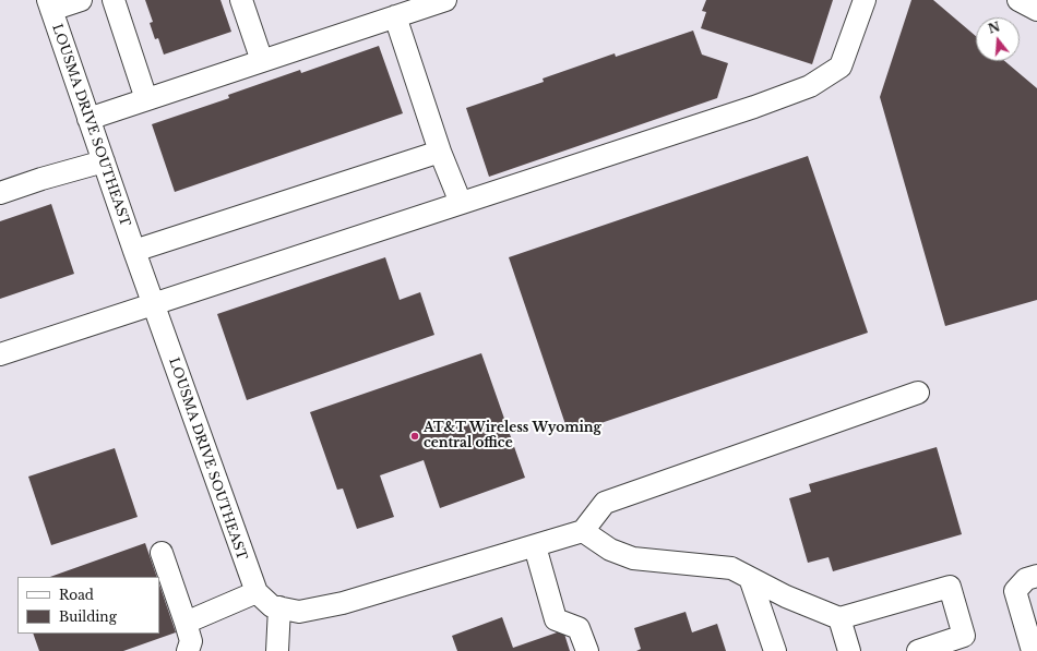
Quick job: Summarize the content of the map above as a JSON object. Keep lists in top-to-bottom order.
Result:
{
  "streets": {
    "street": ["LOUSMA DRIVE SOUTHEAST"]
  },
  "places": ["AT&T Wireless Wyoming central office"],
  "legend": ["Road", "Building"],
  "north": "top"
}
